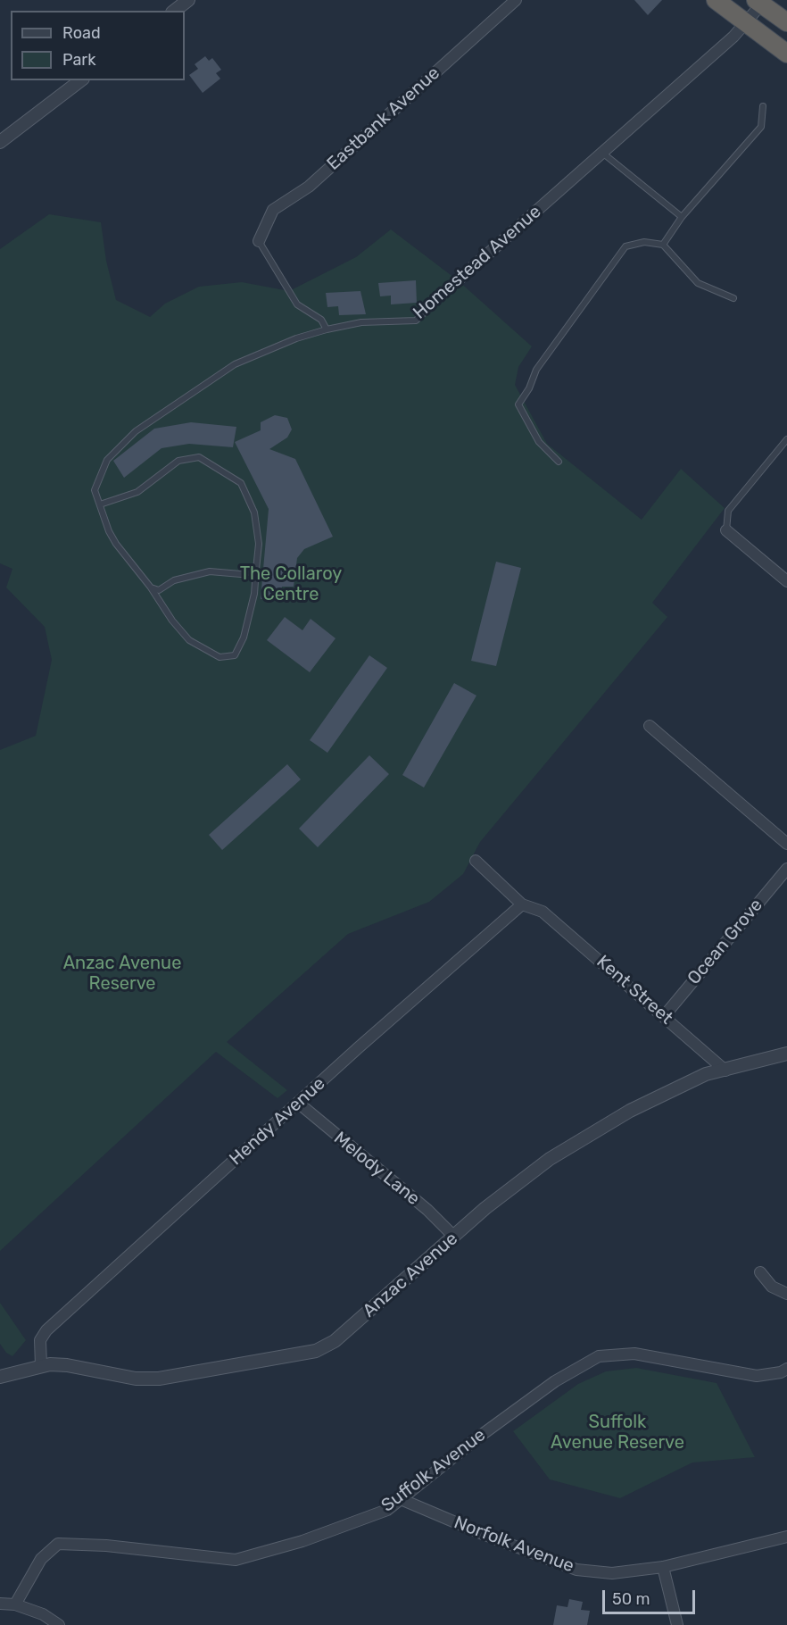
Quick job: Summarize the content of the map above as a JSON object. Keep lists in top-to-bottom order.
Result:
{
  "streets": {
    "street": [
      "Eastbank Avenue",
      "Homestead Avenue",
      "Ocean Grove",
      "Kent Street",
      "Hendy Avenue",
      "Melody Lane",
      "Anzac Avenue",
      "Suffolk Avenue",
      "Norfolk Avenue"
    ]
  },
  "crossings": [
    ["Ocean Grove", "Kent Street"],
    ["Kent Street", "Hendy Avenue"],
    ["Kent Street", "Anzac Avenue"],
    ["Hendy Avenue", "Melody Lane"],
    ["Hendy Avenue", "Anzac Avenue"],
    ["Melody Lane", "Anzac Avenue"],
    ["Suffolk Avenue", "Norfolk Avenue"]
  ],
  "parks": ["The Collaroy Centre", "Anzac Avenue Reserve", "Suffolk Avenue Reserve"],
  "legend": ["Road", "Park"],
  "scale_bar": "50 m"
}
